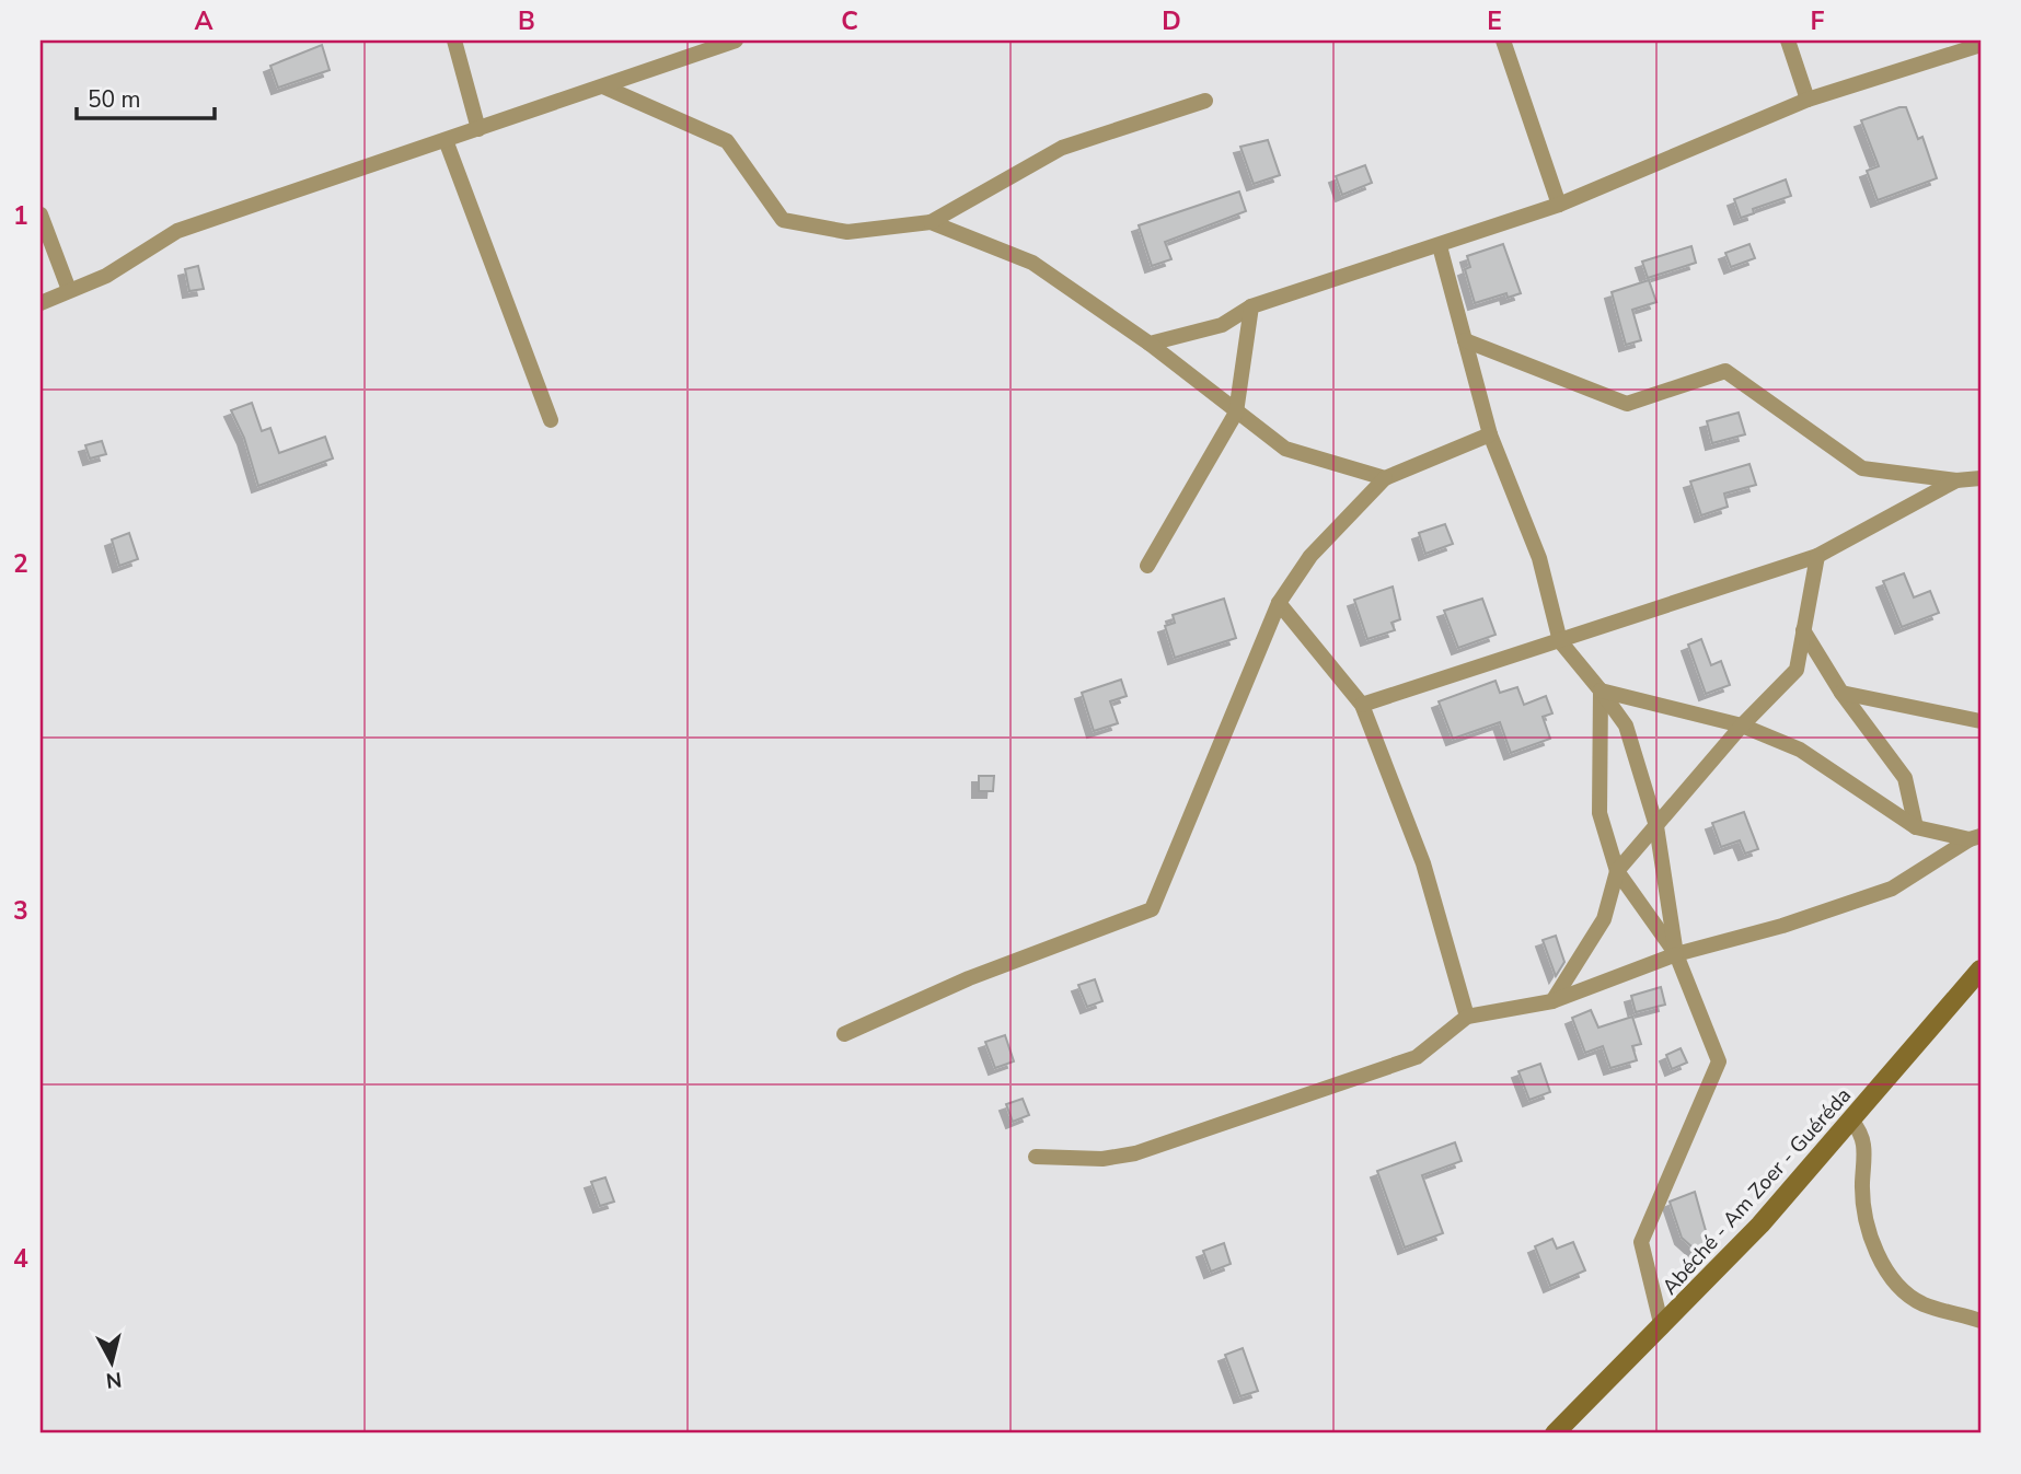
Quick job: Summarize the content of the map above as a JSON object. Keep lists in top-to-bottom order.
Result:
{
  "streets": {
    "main road": ["Abéché - Am Zoer - Guéréda"]
  },
  "scale_bar": "50 m",
  "north": "bottom",
  "grid": {
    "columns": [
      "A",
      "B",
      "C",
      "D",
      "E",
      "F"
    ],
    "rows": [
      "1",
      "2",
      "3",
      "4"
    ]
  }
}
